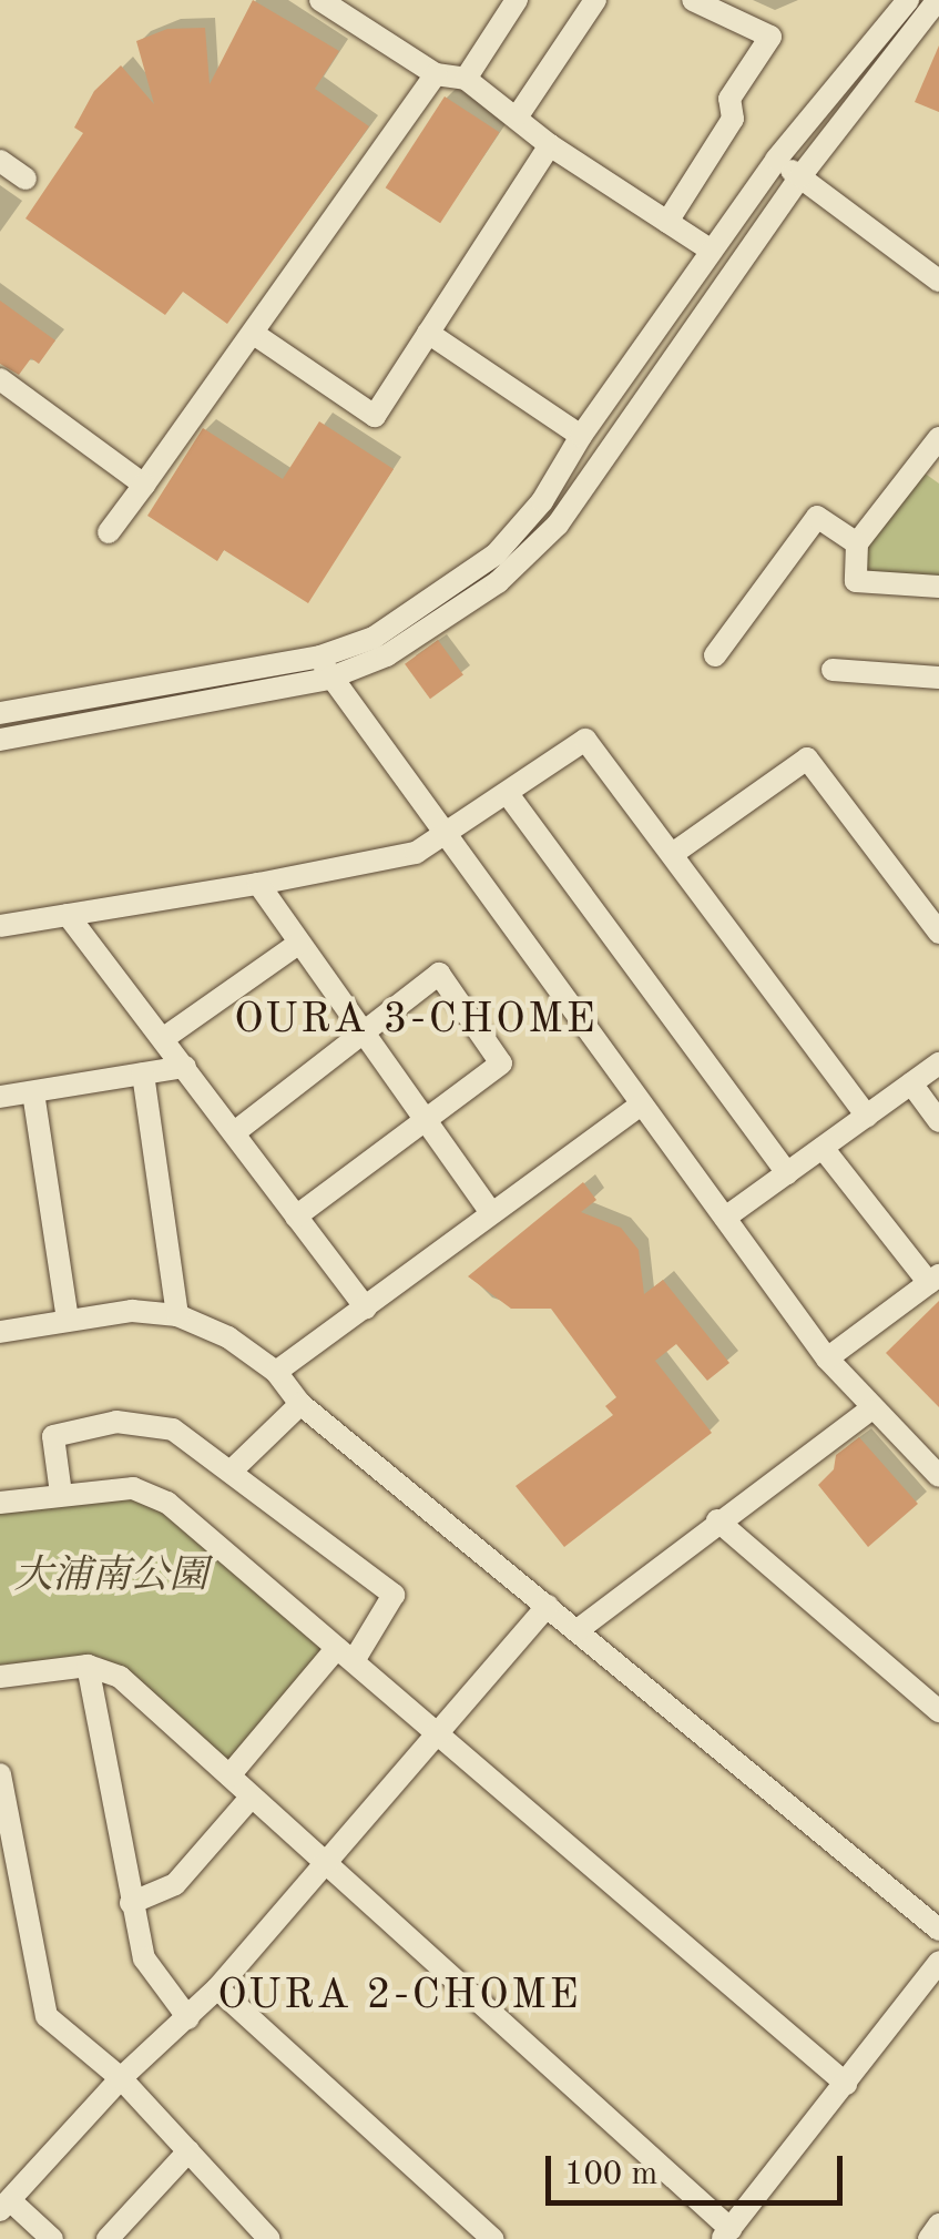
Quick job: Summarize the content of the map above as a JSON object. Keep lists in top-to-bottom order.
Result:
{
  "districts": ["OURA 3-CHOME", "OURA 2-CHOME"],
  "parks": ["大浦南公園"],
  "scale_bar": "100 m"
}
